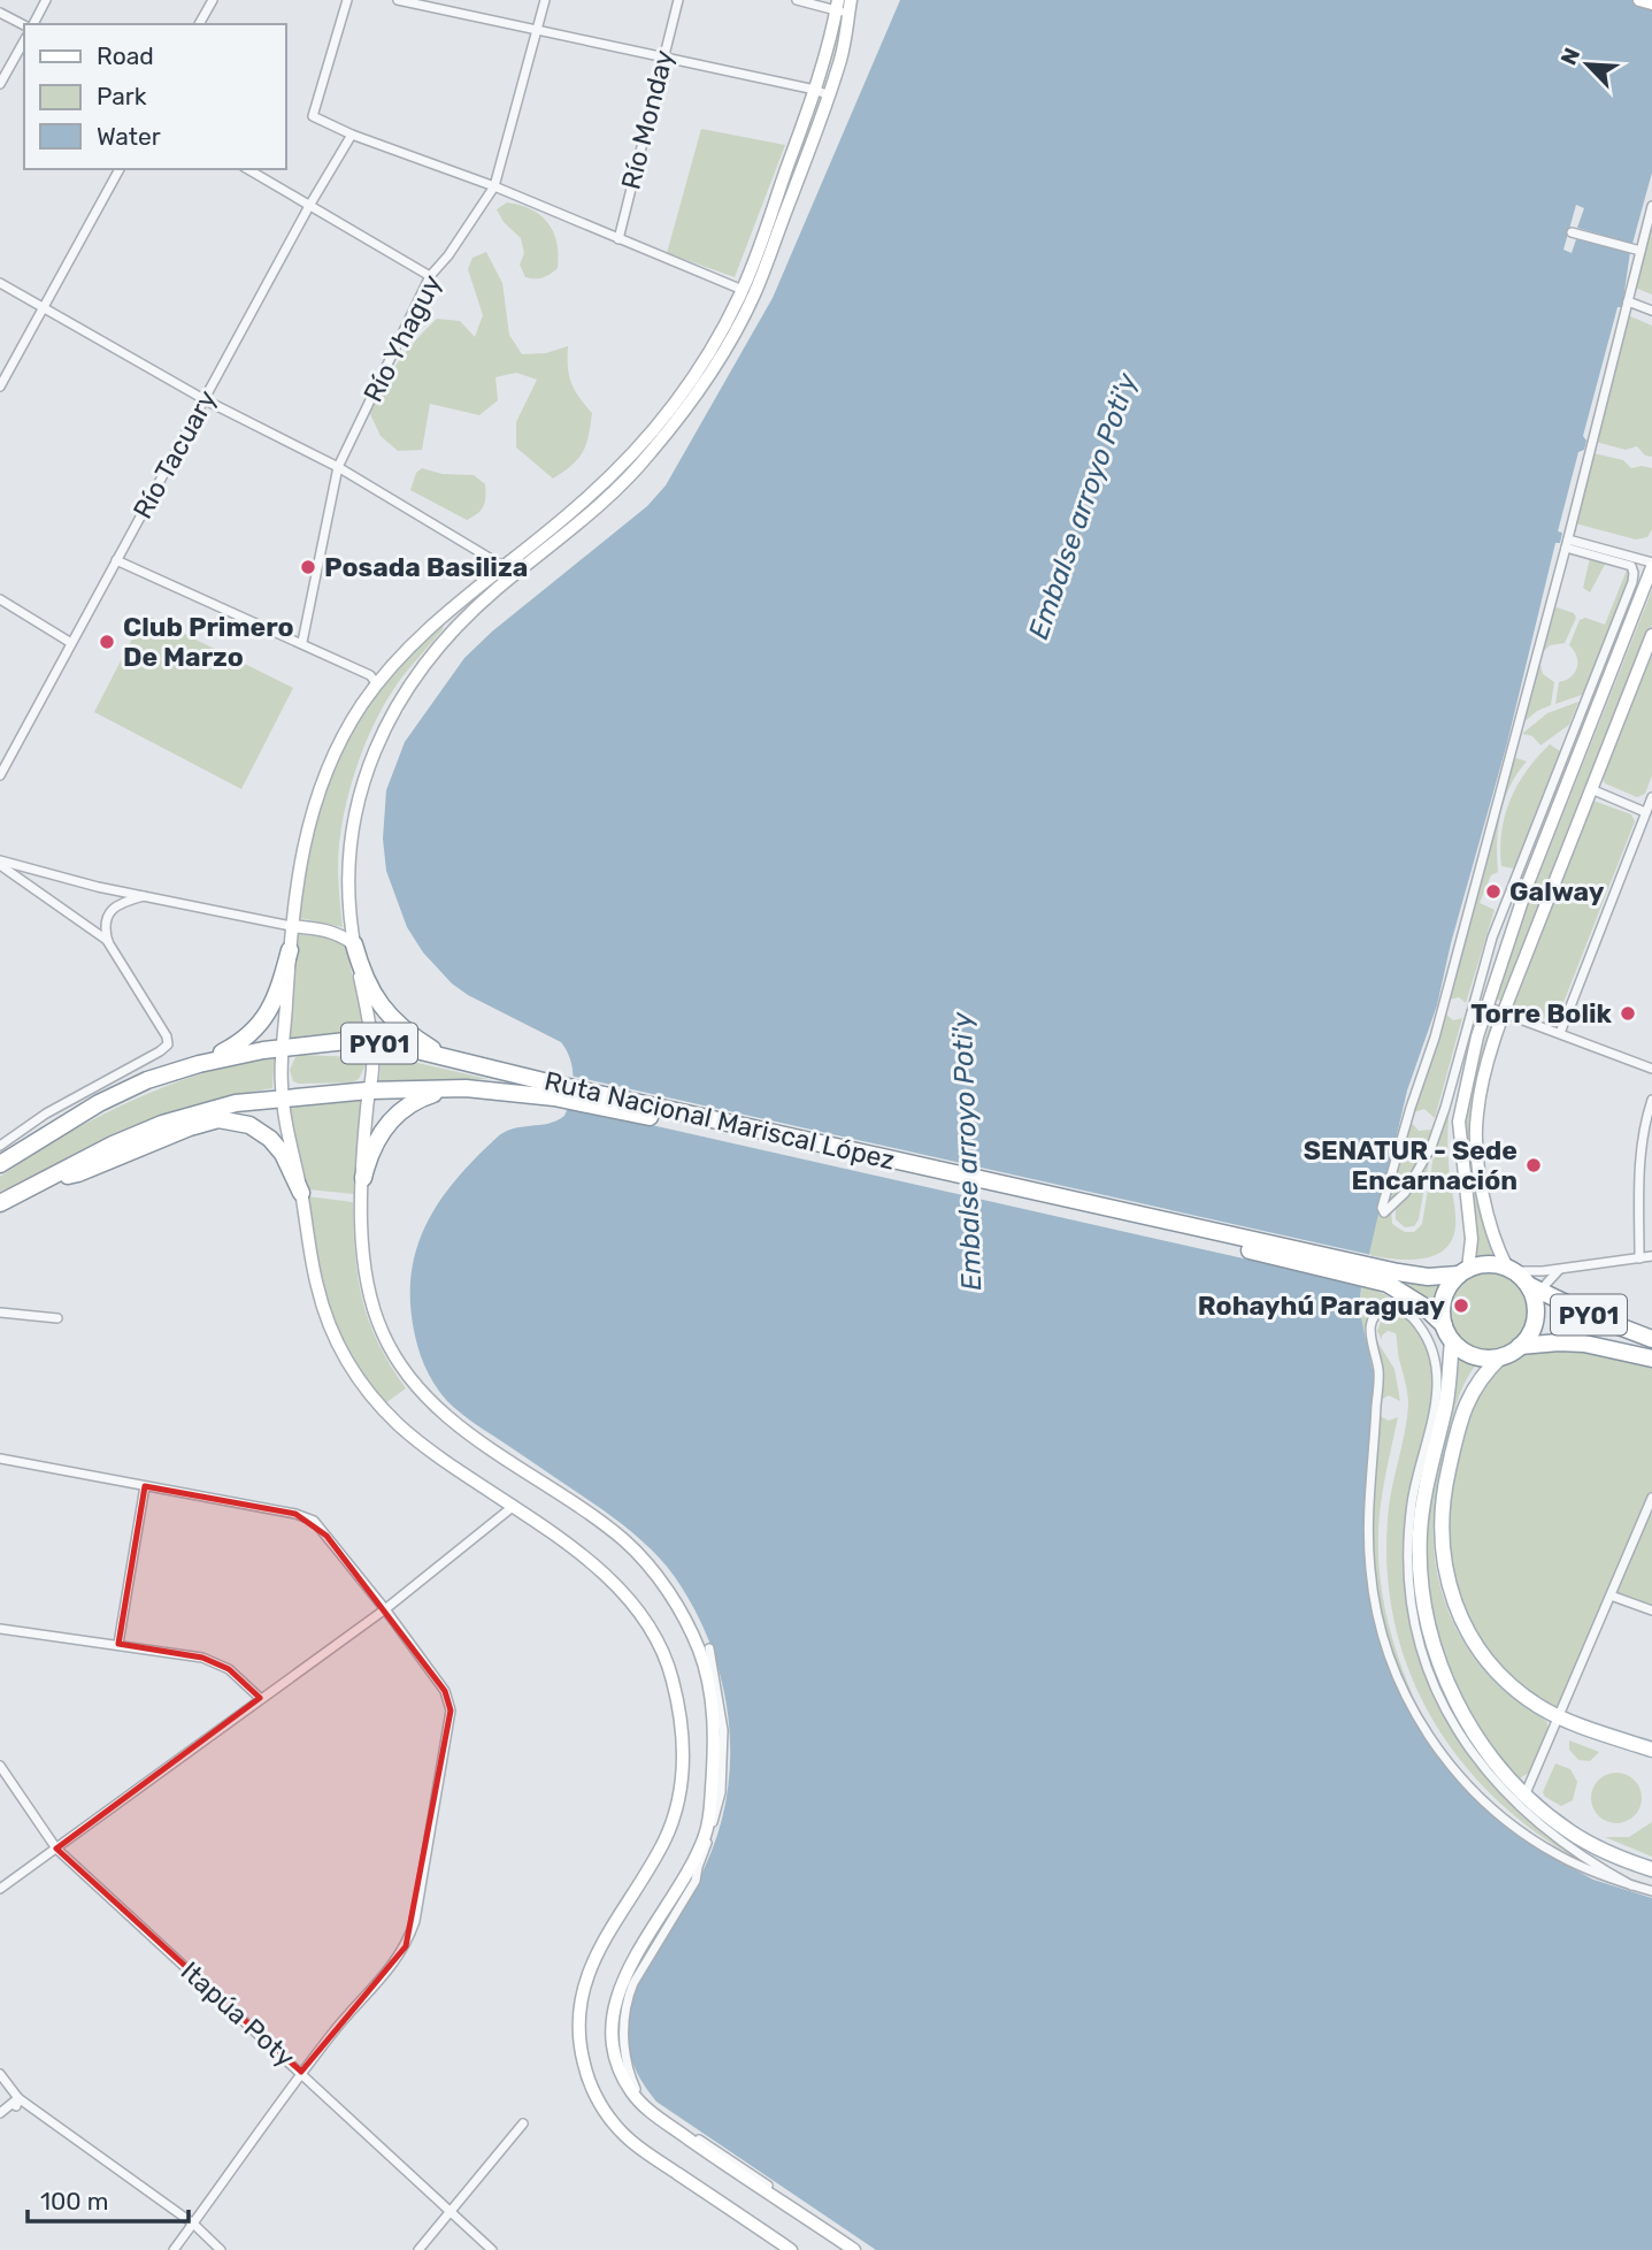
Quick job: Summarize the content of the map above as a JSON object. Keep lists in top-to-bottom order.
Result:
{
  "streets": {
    "highway": ["PY01", "Ruta Nacional Mariscal López"],
    "street": [
      "Río Monday",
      "Río Yhaguy",
      "Río Tacuary",
      "Itapúa Poty"
    ]
  },
  "crossings": [
    ["PY01", "Ruta Nacional Mariscal López"]
  ],
  "water": ["Embalse arroyo Poti'y"],
  "places": [
    "Posada Basiliza",
    "Club Primero De Marzo",
    "Galway",
    "Torre Bolik",
    "SENATUR - Sede Encarnación",
    "Rohayhú Paraguay"
  ],
  "legend": ["Road", "Park", "Water"],
  "scale_bar": "100 m",
  "north": "top left"
}
